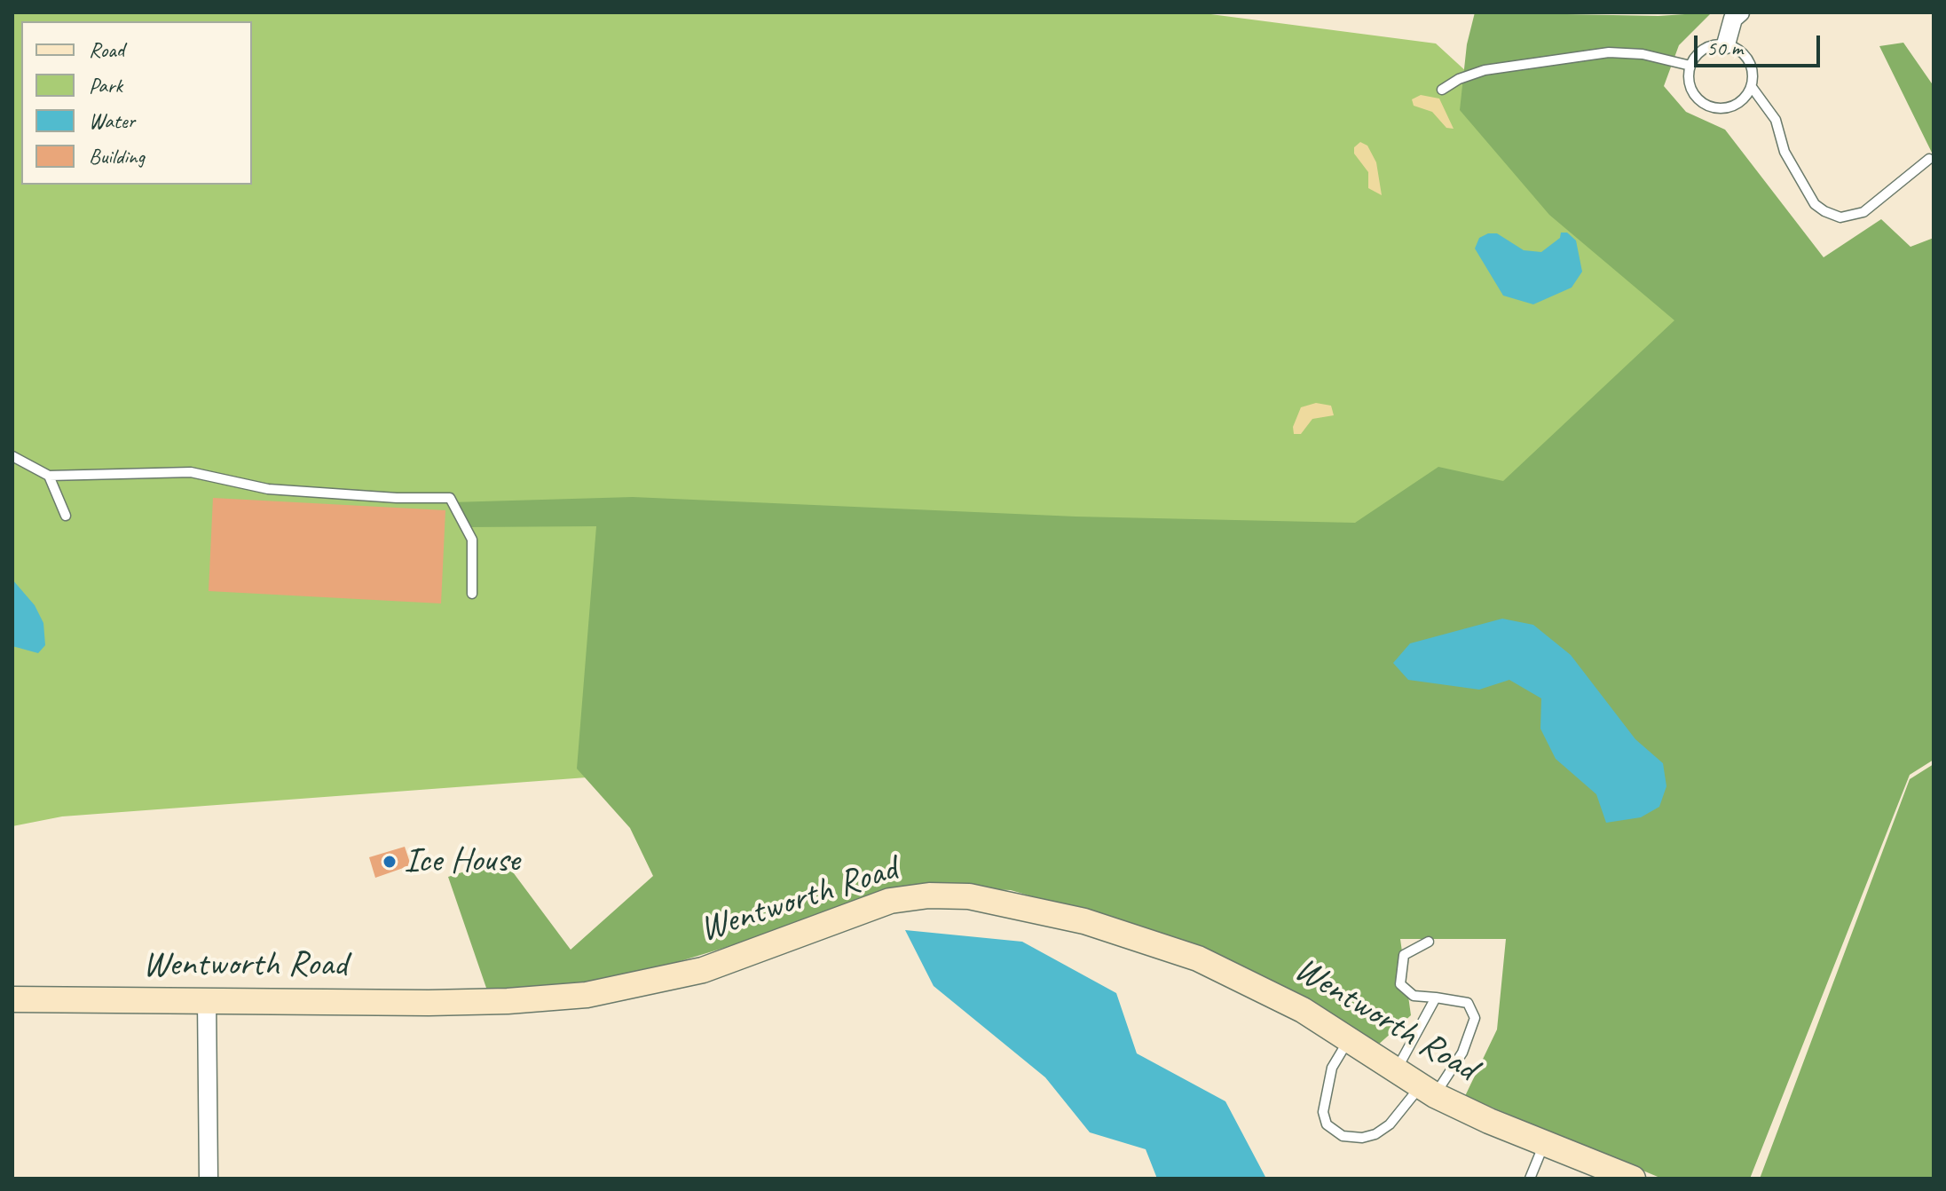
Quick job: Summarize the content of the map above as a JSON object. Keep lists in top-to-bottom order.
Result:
{
  "streets": {
    "main road": ["Wentworth Road"]
  },
  "places": ["Ice House"],
  "legend": [
    "Road",
    "Park",
    "Water",
    "Building"
  ],
  "scale_bar": "50 m"
}
